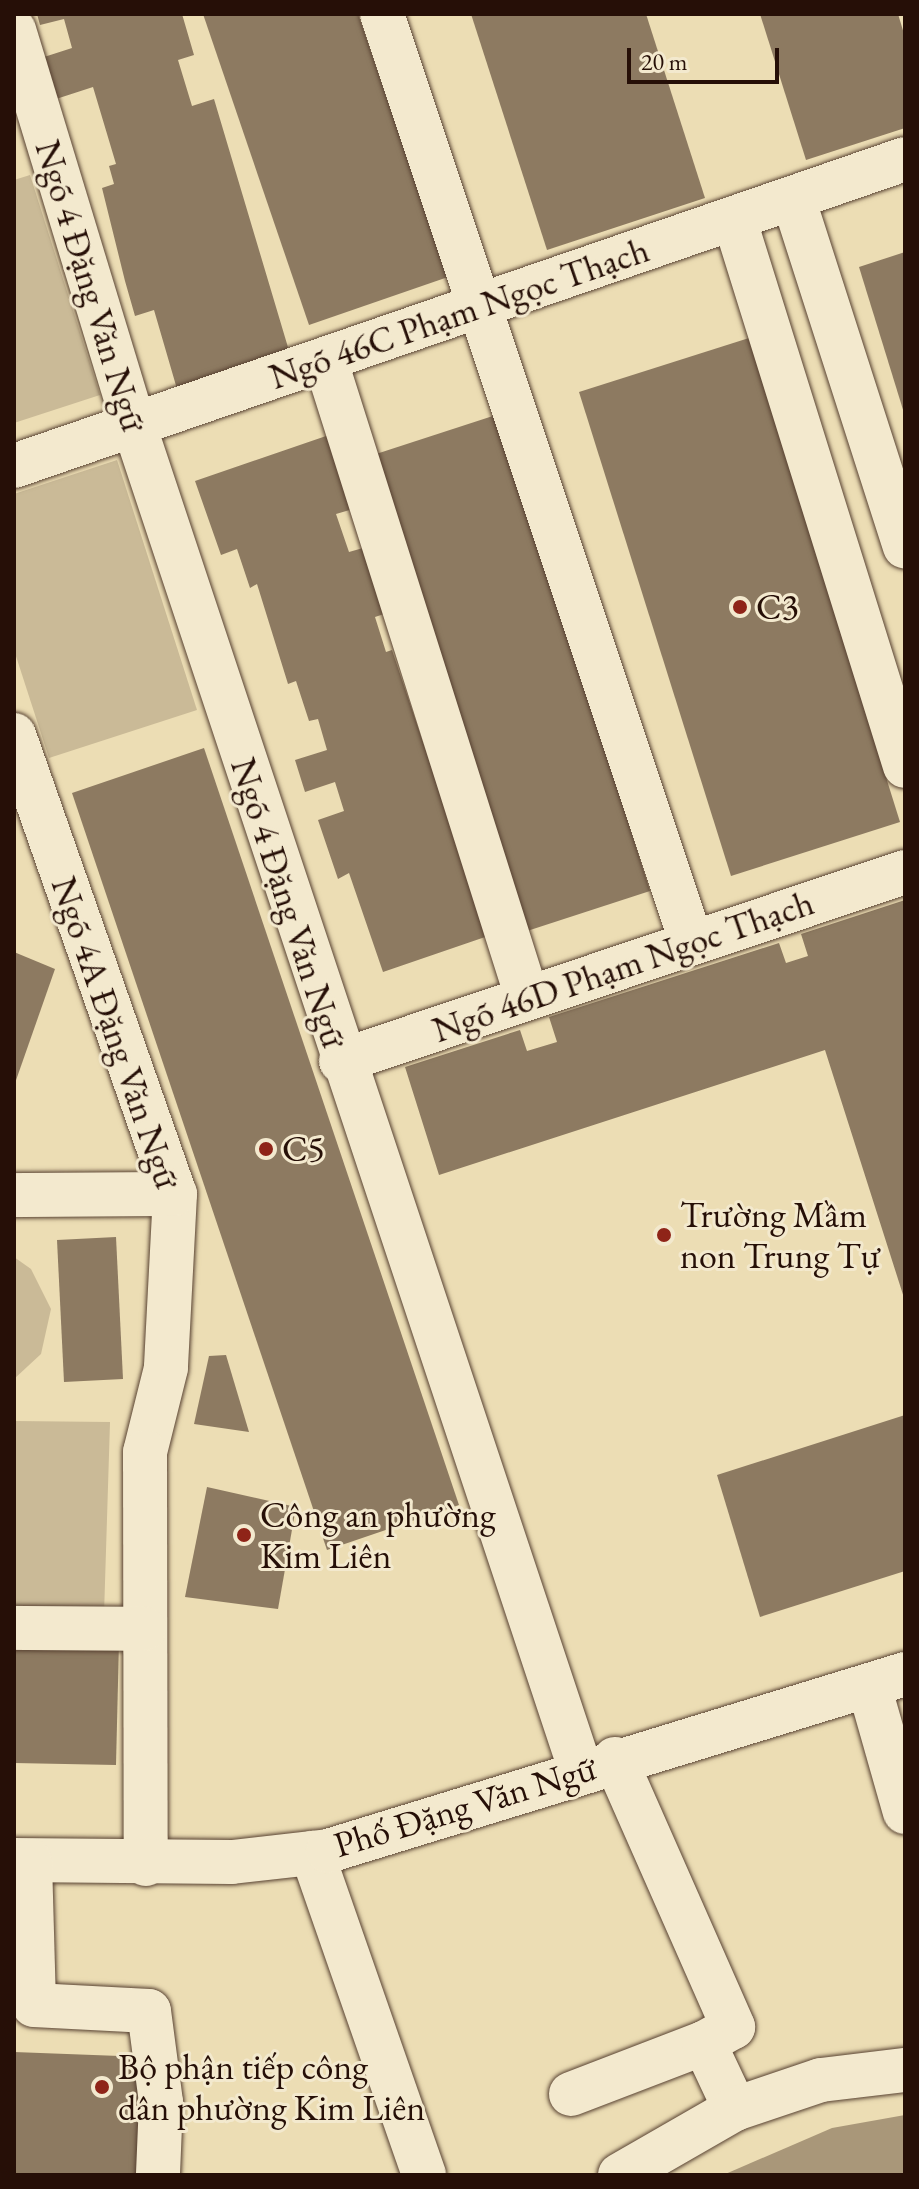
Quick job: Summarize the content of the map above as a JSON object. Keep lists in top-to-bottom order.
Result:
{
  "streets": {
    "street": [
      "Ngõ 4 Đặng Văn Ngữ",
      "Ngõ 46C Phạm Ngọc Thạch",
      "Ngõ 46D Phạm Ngọc Thạch",
      "Ngõ 4A Đặng Văn Ngữ",
      "Phố Đặng Văn Ngữ"
    ]
  },
  "crossings": [
    ["Ngõ 4 Đặng Văn Ngữ", "Ngõ 46C Phạm Ngọc Thạch"],
    ["Ngõ 4 Đặng Văn Ngữ", "Ngõ 46D Phạm Ngọc Thạch"],
    ["Ngõ 4 Đặng Văn Ngữ", "Phố Đặng Văn Ngữ"],
    ["Ngõ 4A Đặng Văn Ngữ", "Phố Đặng Văn Ngữ"]
  ],
  "places": [
    "C3",
    "C5",
    "Trường Mầm non Trung Tự",
    "Công an phường Kim Liên",
    "Bộ phận tiếp công dân phường Kim Liên"
  ],
  "scale_bar": "20 m"
}
